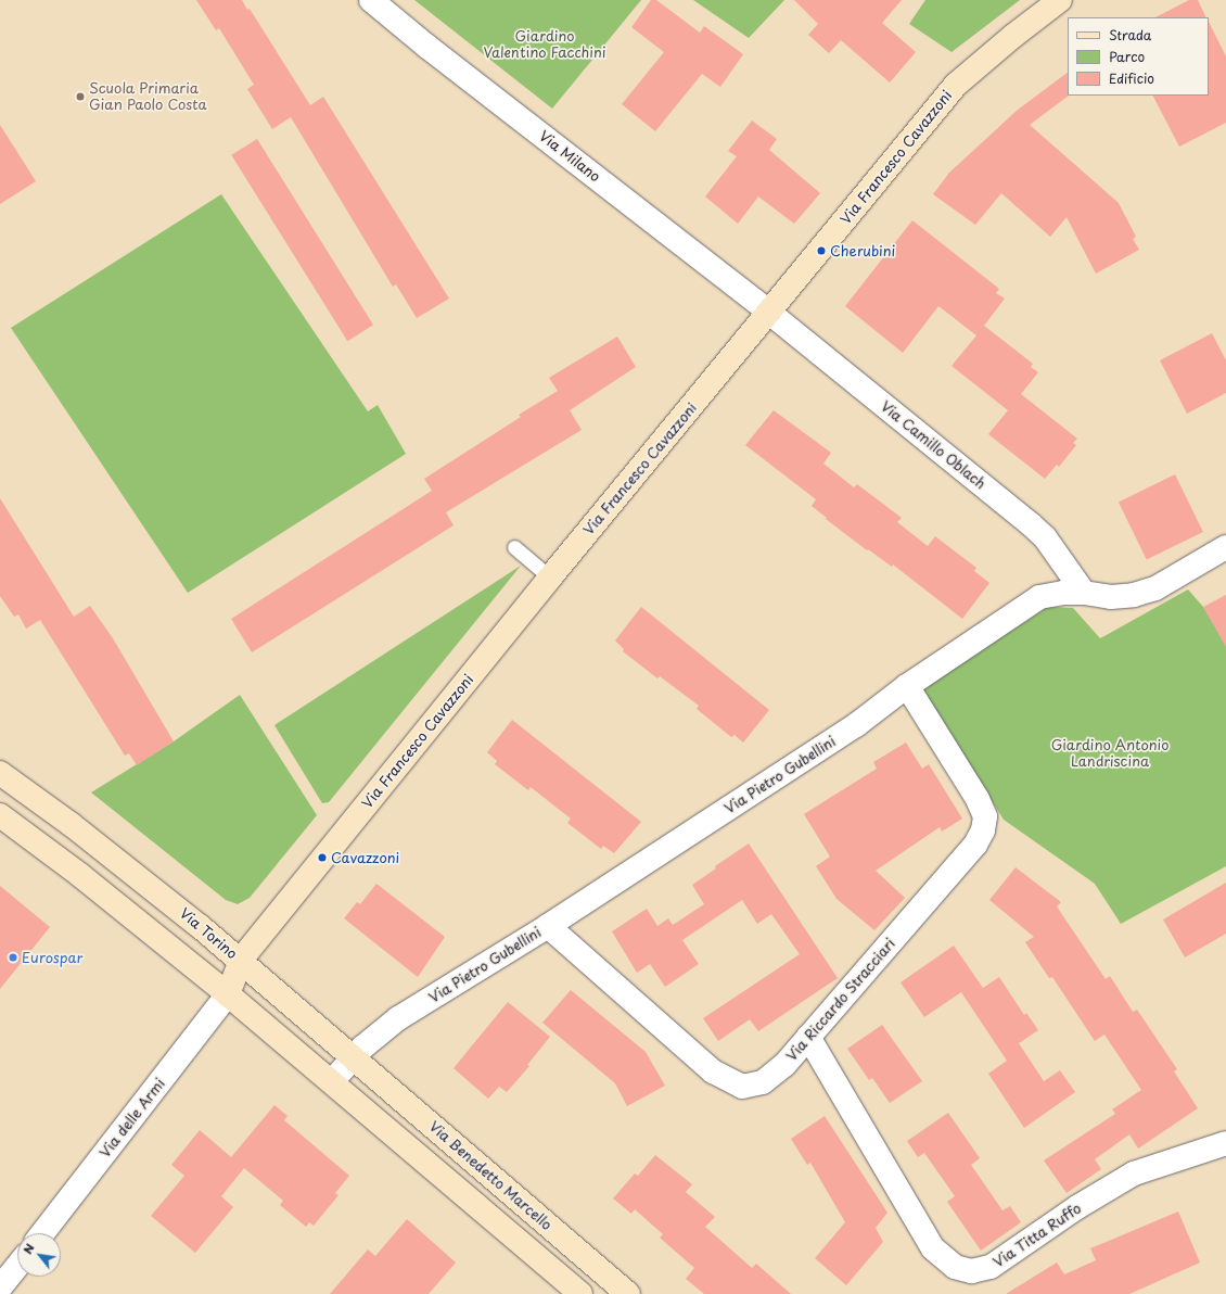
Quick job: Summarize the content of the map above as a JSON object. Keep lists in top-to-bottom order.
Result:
{
  "streets": {
    "main road": ["Via Francesco Cavazzoni", "Via Torino", "Via Benedetto Marcello"],
    "street": [
      "Via Milano",
      "Via Camillo Oblach",
      "Via Pietro Gubellini",
      "Via Riccardo Stracciari",
      "Via delle Armi",
      "Via Titta Ruffo"
    ]
  },
  "crossings": [
    ["Via Milano", "Via Francesco Cavazzoni"],
    ["Via Milano", "Via Camillo Oblach"],
    ["Via Francesco Cavazzoni", "Via Camillo Oblach"],
    ["Via Francesco Cavazzoni", "Via Torino"],
    ["Via Francesco Cavazzoni", "Via Benedetto Marcello"],
    ["Via Camillo Oblach", "Via Pietro Gubellini"],
    ["Via Pietro Gubellini", "Via Riccardo Stracciari"],
    ["Via Pietro Gubellini", "Via Benedetto Marcello"],
    ["Via Torino", "Via delle Armi"],
    ["Via Torino", "Via Benedetto Marcello"],
    ["Via Riccardo Stracciari", "Via Titta Ruffo"]
  ],
  "parks": ["Giardino Valentino Facchini", "Giardino Antonio Landriscina"],
  "places": [
    "Scuola Primaria Gian Paolo Costa",
    "Cherubini",
    "Cavazzoni",
    "Eurospar"
  ],
  "legend": ["Strada", "Parco", "Edificio"],
  "north": "top left"
}
